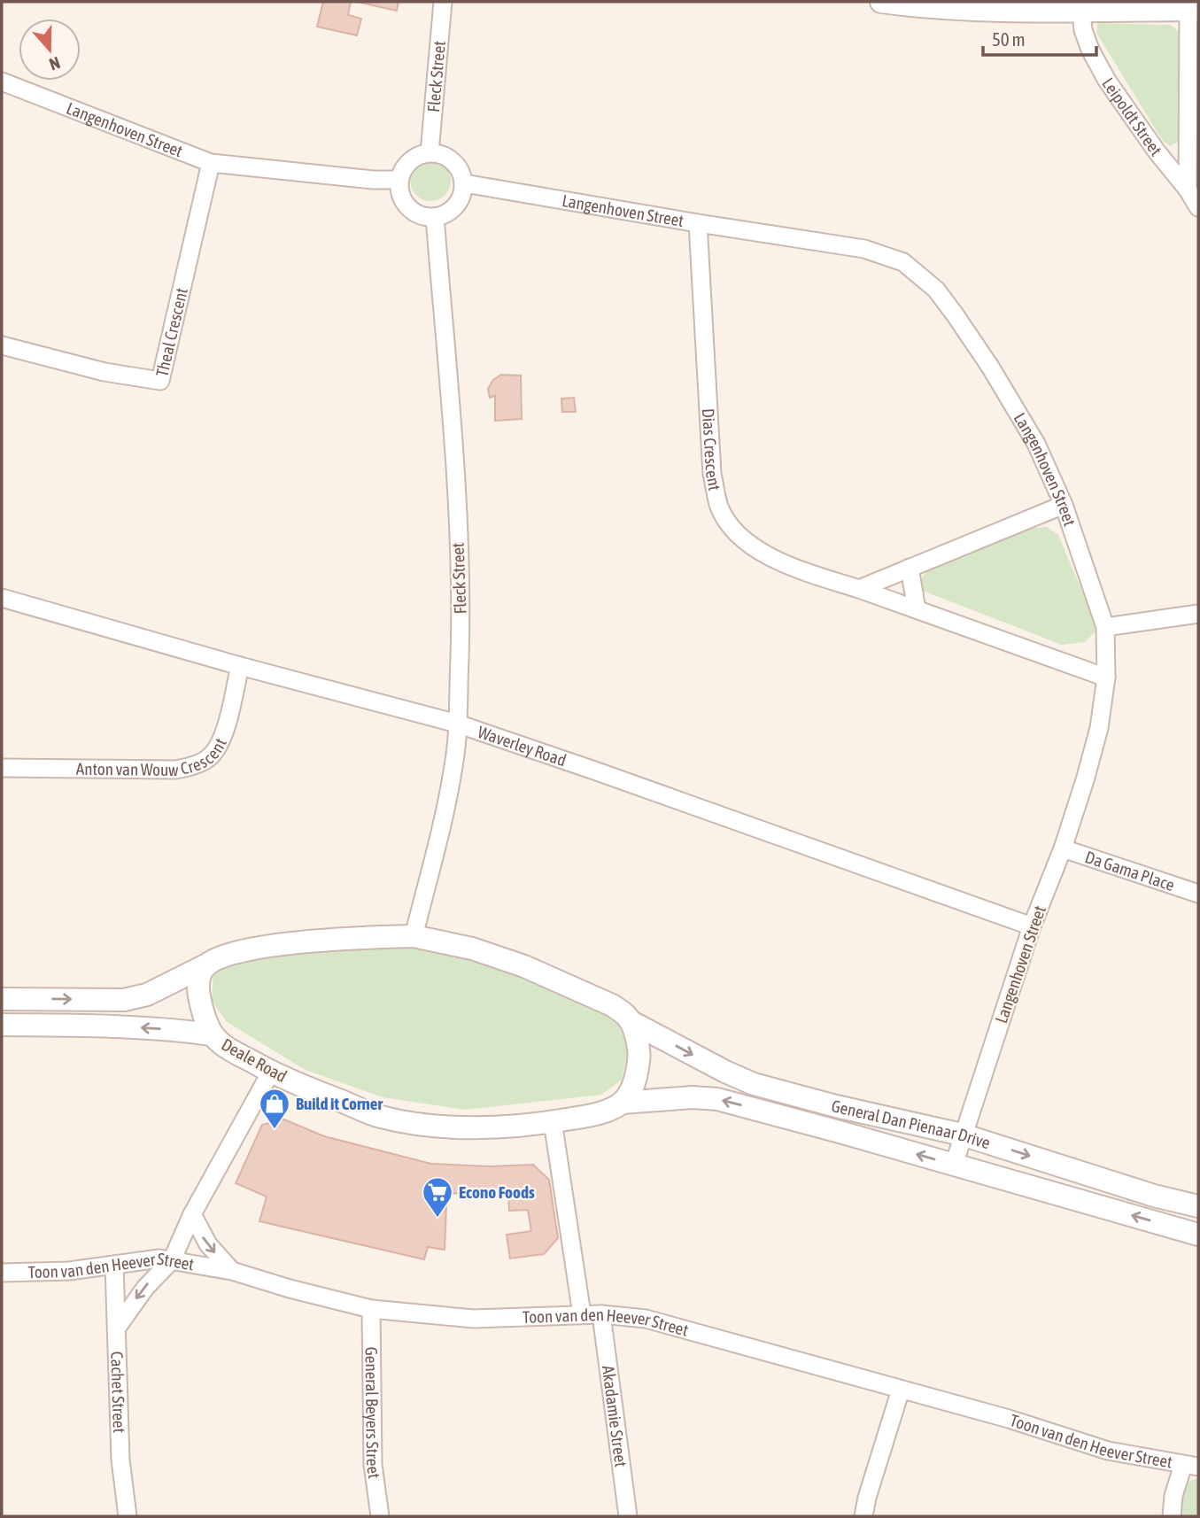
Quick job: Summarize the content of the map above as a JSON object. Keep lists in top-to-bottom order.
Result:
{
  "streets": {
    "street": [
      "Fleck Street",
      "Leipoldt Street",
      "Langenhoven Street",
      "Theal Crescent",
      "Dias Crescent",
      "Waverley Road",
      "Anton van Wouw Crescent",
      "Da Gama Place",
      "Deale Road",
      "General Dan Pienaar Drive",
      "Toon van den Heever Street",
      "Cachet Street",
      "General Beyers Street",
      "Akadamie Street"
    ]
  },
  "crossings": [
    ["Fleck Street", "Langenhoven Street"],
    ["Fleck Street", "Waverley Road"],
    ["Fleck Street", "General Dan Pienaar Drive"],
    ["Langenhoven Street", "Theal Crescent"],
    ["Langenhoven Street", "Dias Crescent"],
    ["Langenhoven Street", "Waverley Road"],
    ["Langenhoven Street", "Da Gama Place"],
    ["Langenhoven Street", "General Dan Pienaar Drive"],
    ["Waverley Road", "Anton van Wouw Crescent"],
    ["Deale Road", "General Dan Pienaar Drive"],
    ["Toon van den Heever Street", "Cachet Street"],
    ["Toon van den Heever Street", "General Beyers Street"],
    ["Toon van den Heever Street", "Akadamie Street"]
  ],
  "places": {
    "shop": ["Build it Corner"],
    "supermarket": ["Econo Foods"]
  },
  "scale_bar": "50 m",
  "north": "bottom"
}
